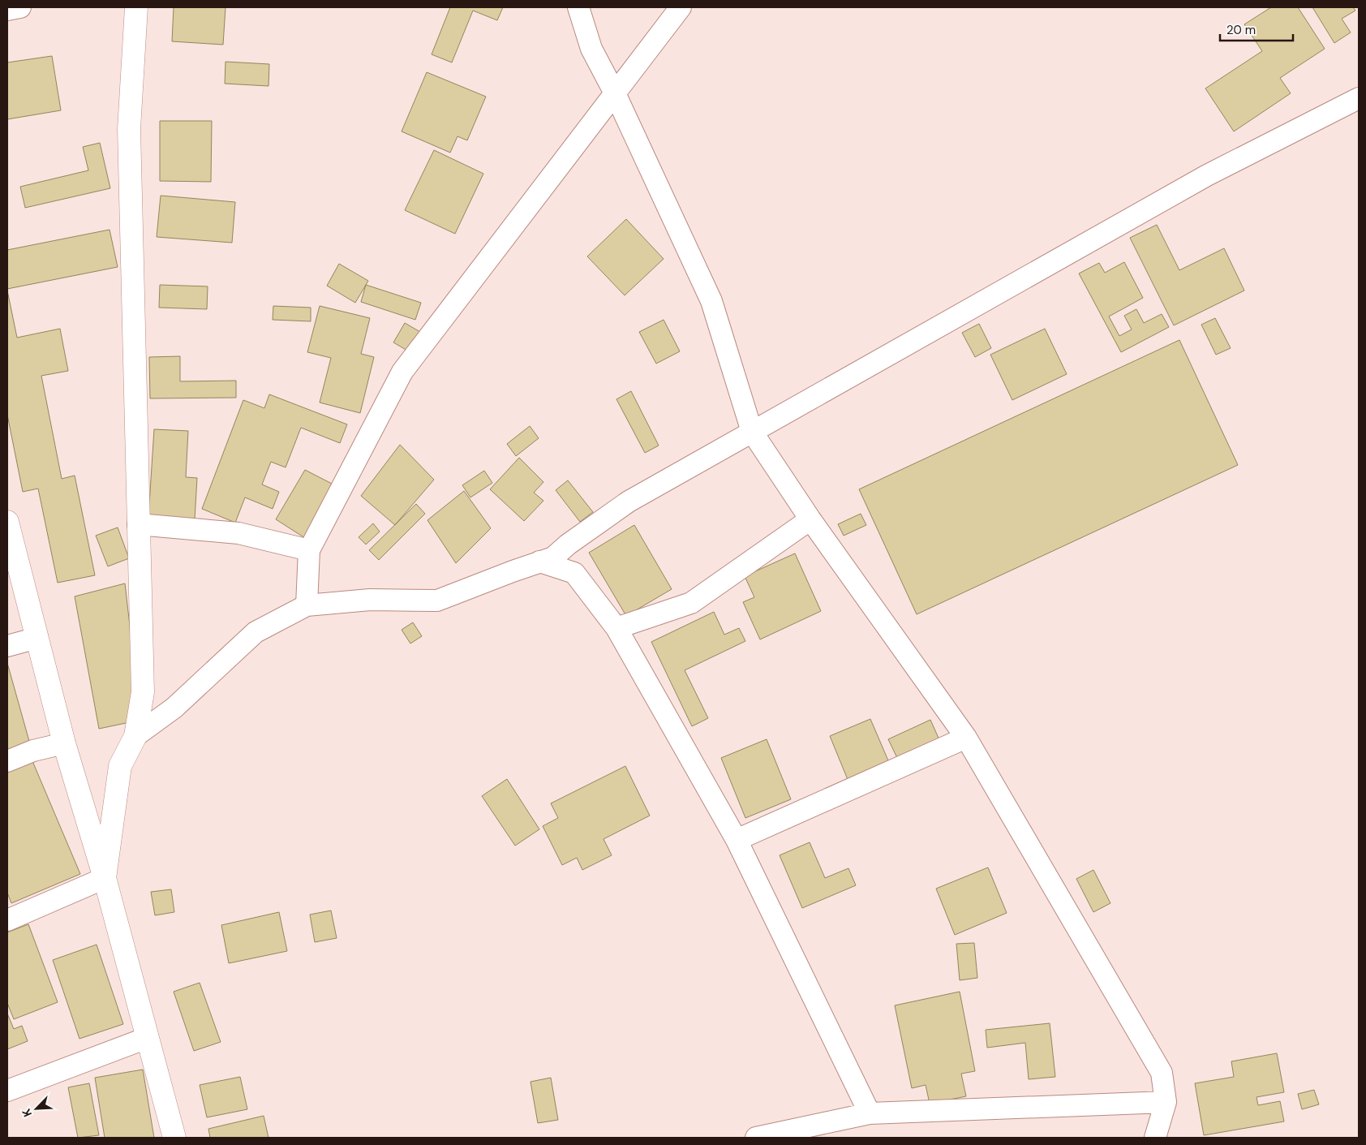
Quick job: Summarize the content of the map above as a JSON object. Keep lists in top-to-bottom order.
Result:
{
  "scale_bar": "20 m",
  "north": "bottom left"
}
